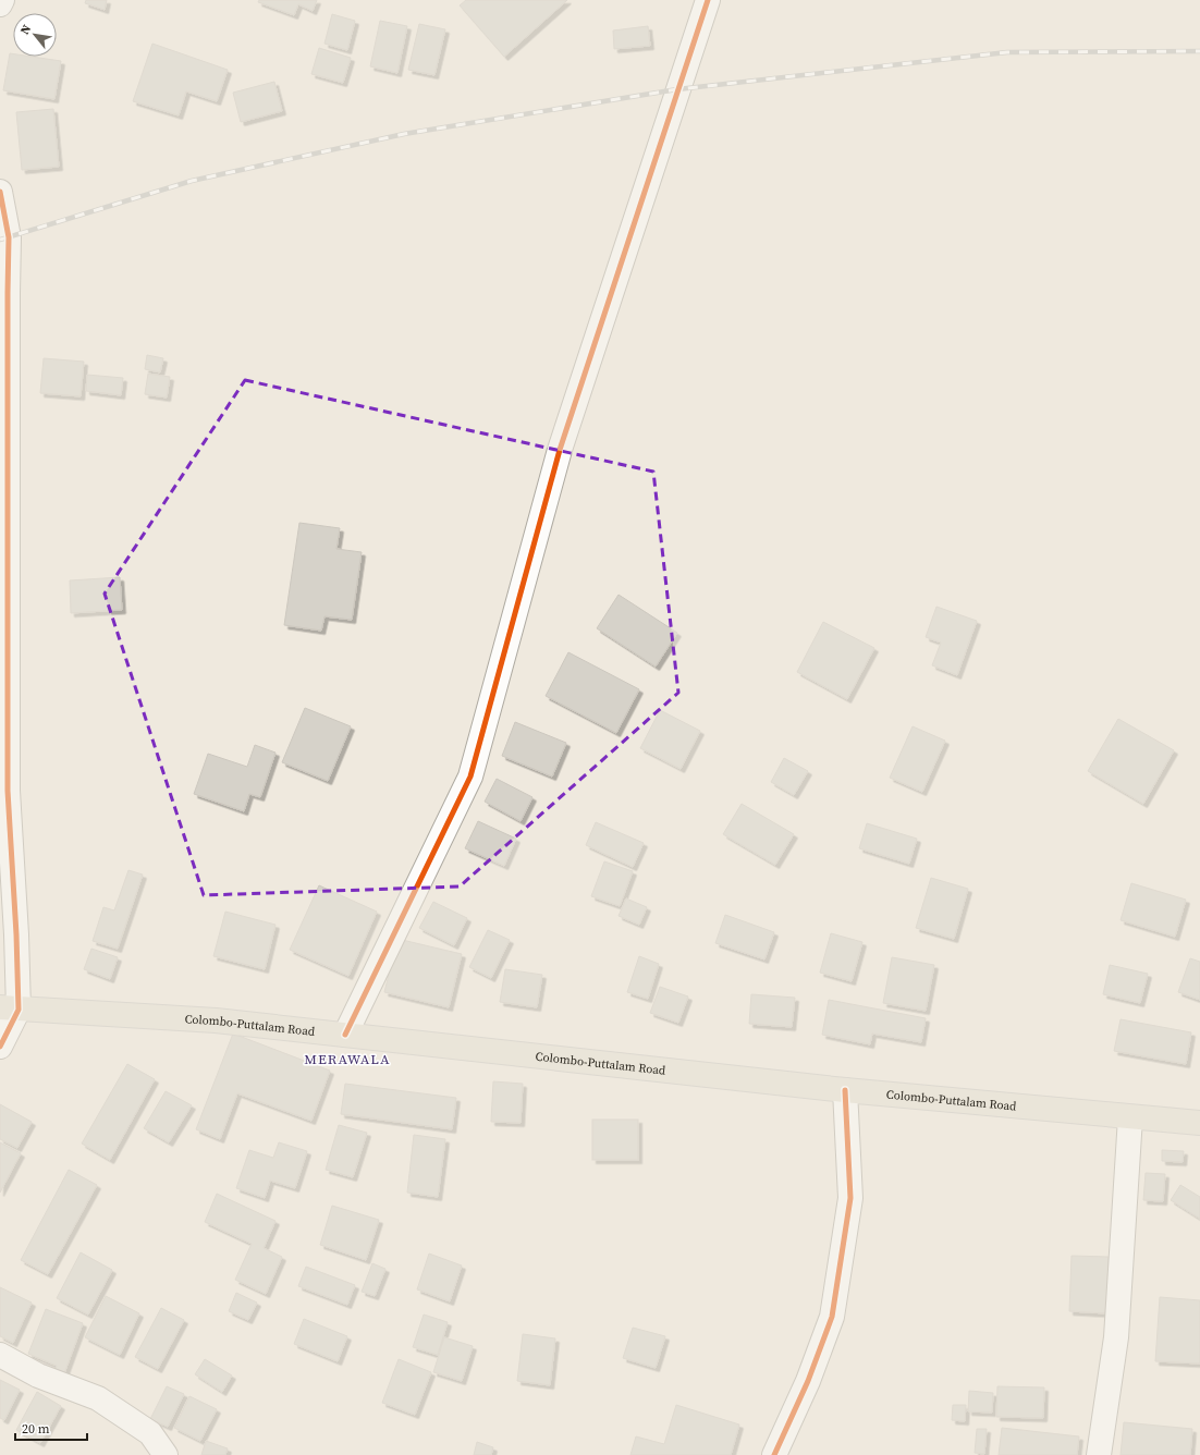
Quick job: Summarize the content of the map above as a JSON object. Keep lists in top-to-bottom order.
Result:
{
  "streets": {
    "highway": ["Colombo-Puttalam Road"]
  },
  "districts": ["MERAWALA"],
  "scale_bar": "20 m",
  "north": "top left"
}
